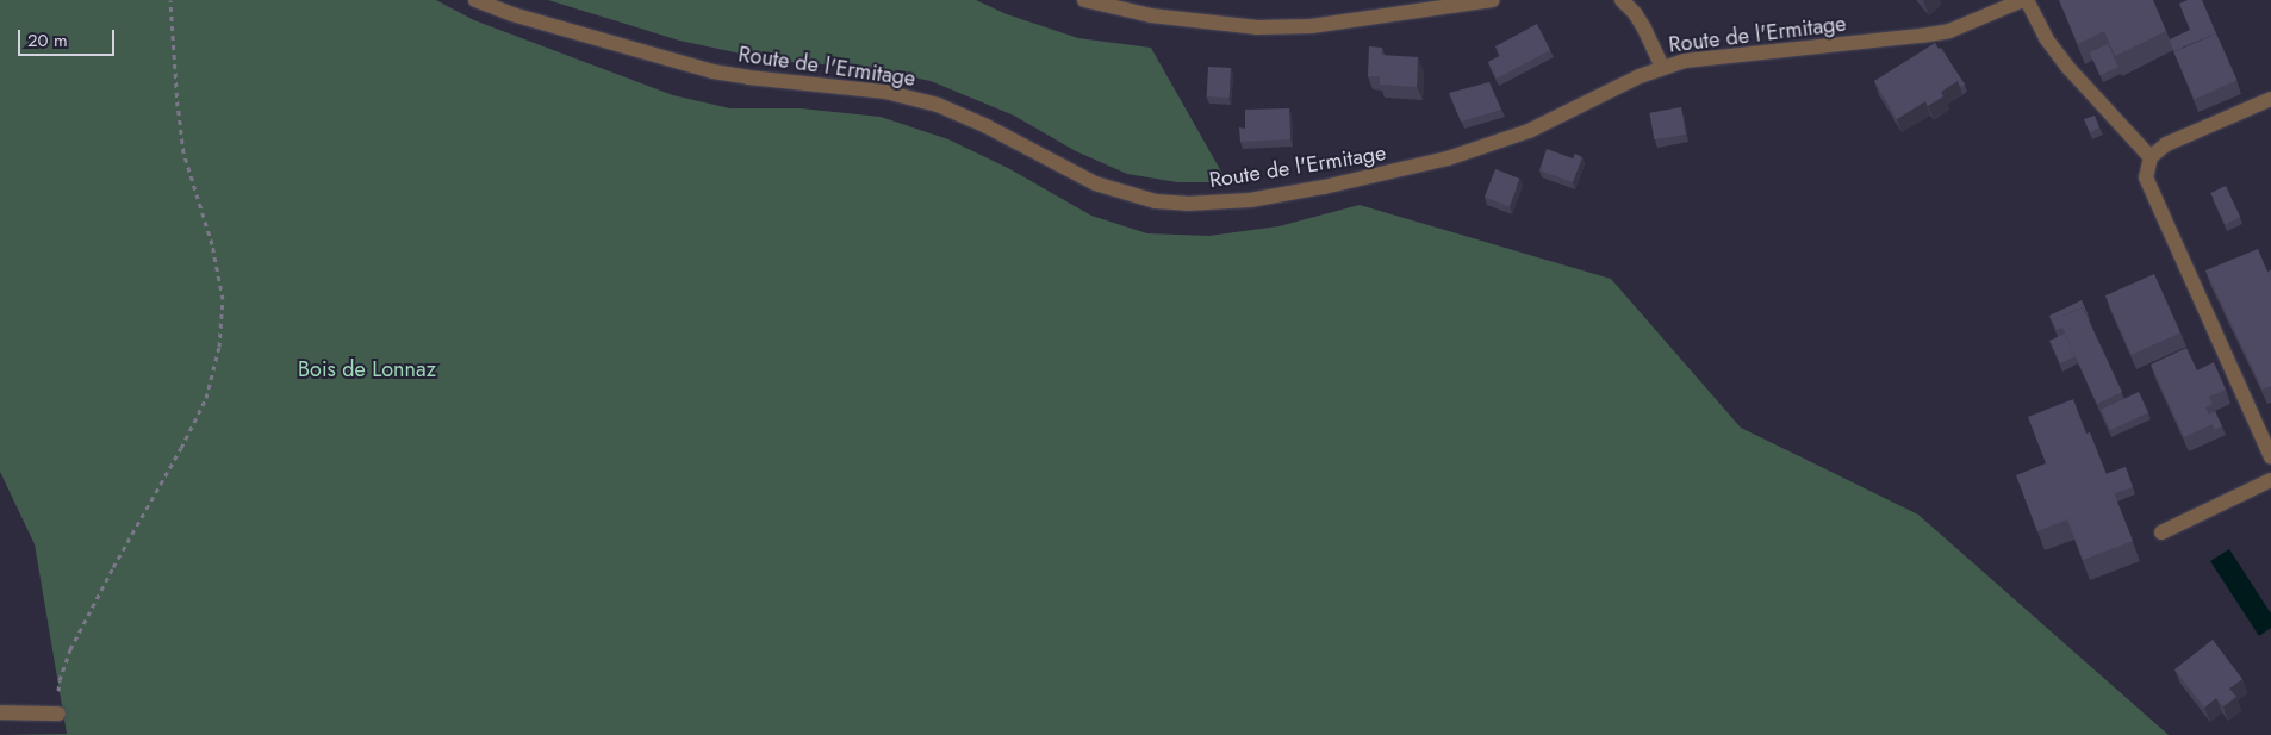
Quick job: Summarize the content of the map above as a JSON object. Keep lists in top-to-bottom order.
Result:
{
  "streets": {
    "street": ["Route de l'Ermitage"]
  },
  "parks": ["Bois de Lonnaz"],
  "scale_bar": "20 m"
}
